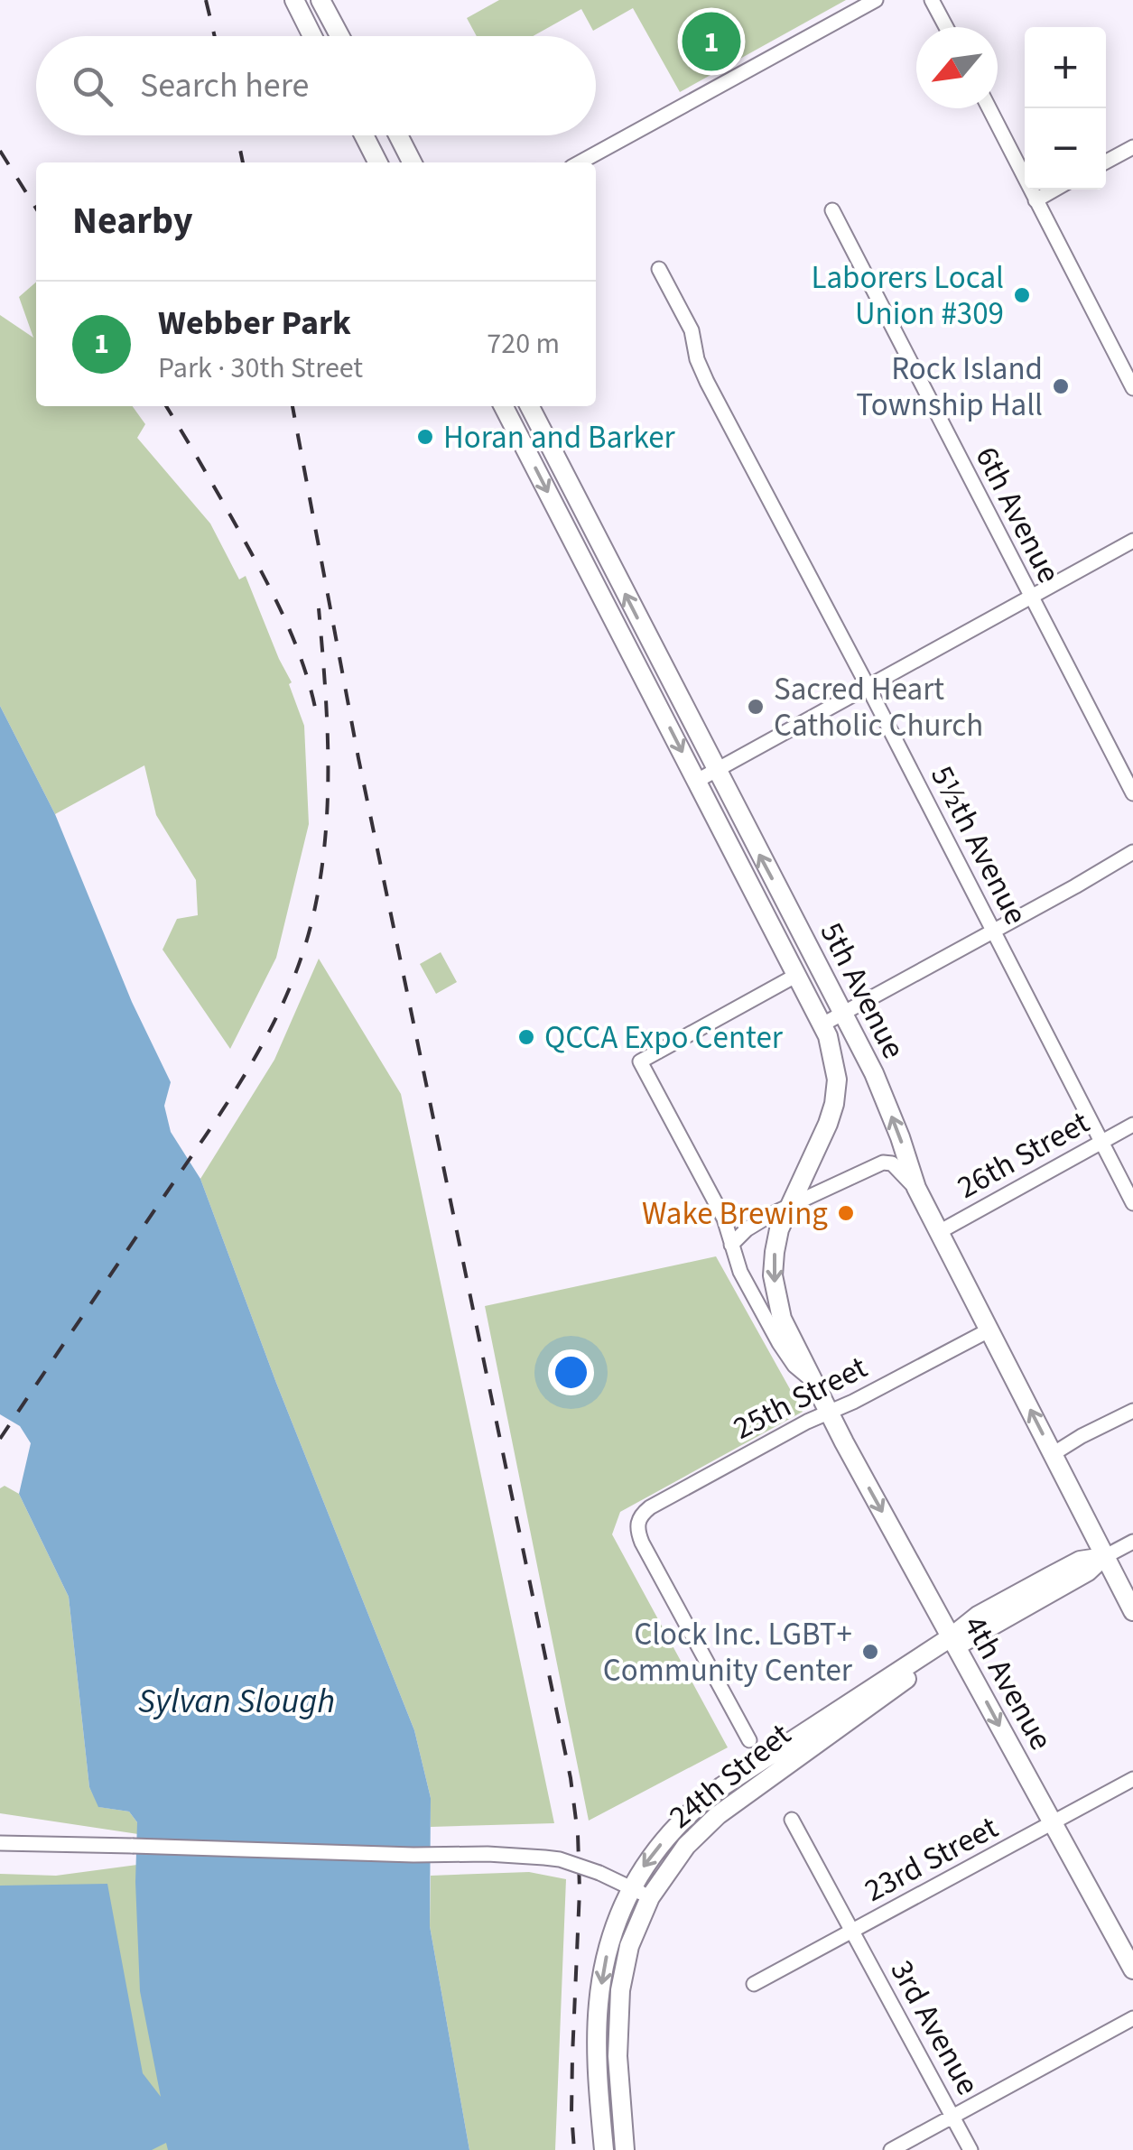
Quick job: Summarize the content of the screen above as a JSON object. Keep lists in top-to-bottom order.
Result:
{
  "streets": {
    "main road": ["5th Avenue", "4th Avenue", "24th Street"],
    "street": [
      "6th Avenue",
      "5½th Avenue",
      "26th Street",
      "25th Street",
      "23rd Street",
      "3rd Avenue"
    ]
  },
  "crossings": [
    ["5½th Avenue", "26th Street"],
    ["5th Avenue", "26th Street"],
    ["5th Avenue", "25th Street"],
    ["5th Avenue", "4th Avenue"],
    ["5th Avenue", "24th Street"],
    ["25th Street", "4th Avenue"],
    ["4th Avenue", "24th Street"],
    ["4th Avenue", "23rd Street"],
    ["23rd Street", "3rd Avenue"]
  ],
  "one_way": ["4th Avenue"],
  "water": ["Sylvan Slough"],
  "places": [
    "Laborers Local Union #309",
    "Rock Island Township Hall",
    "Horan and Barker",
    "Sacred Heart Catholic Church",
    "QCCA Expo Center",
    "Wake Brewing",
    "Clock Inc. LGBT+ Community Center"
  ],
  "north": "bottom left",
  "page": {
    "pins": "1",
    "map_buttons": ["+", "−"],
    "search": "Search here",
    "heading": "Nearby",
    "list": [
      {
        "mark": "1",
        "name": "Webber Park",
        "note": "Park · 30th Street",
        "value": "720 m"
      }
    ]
  }
}
